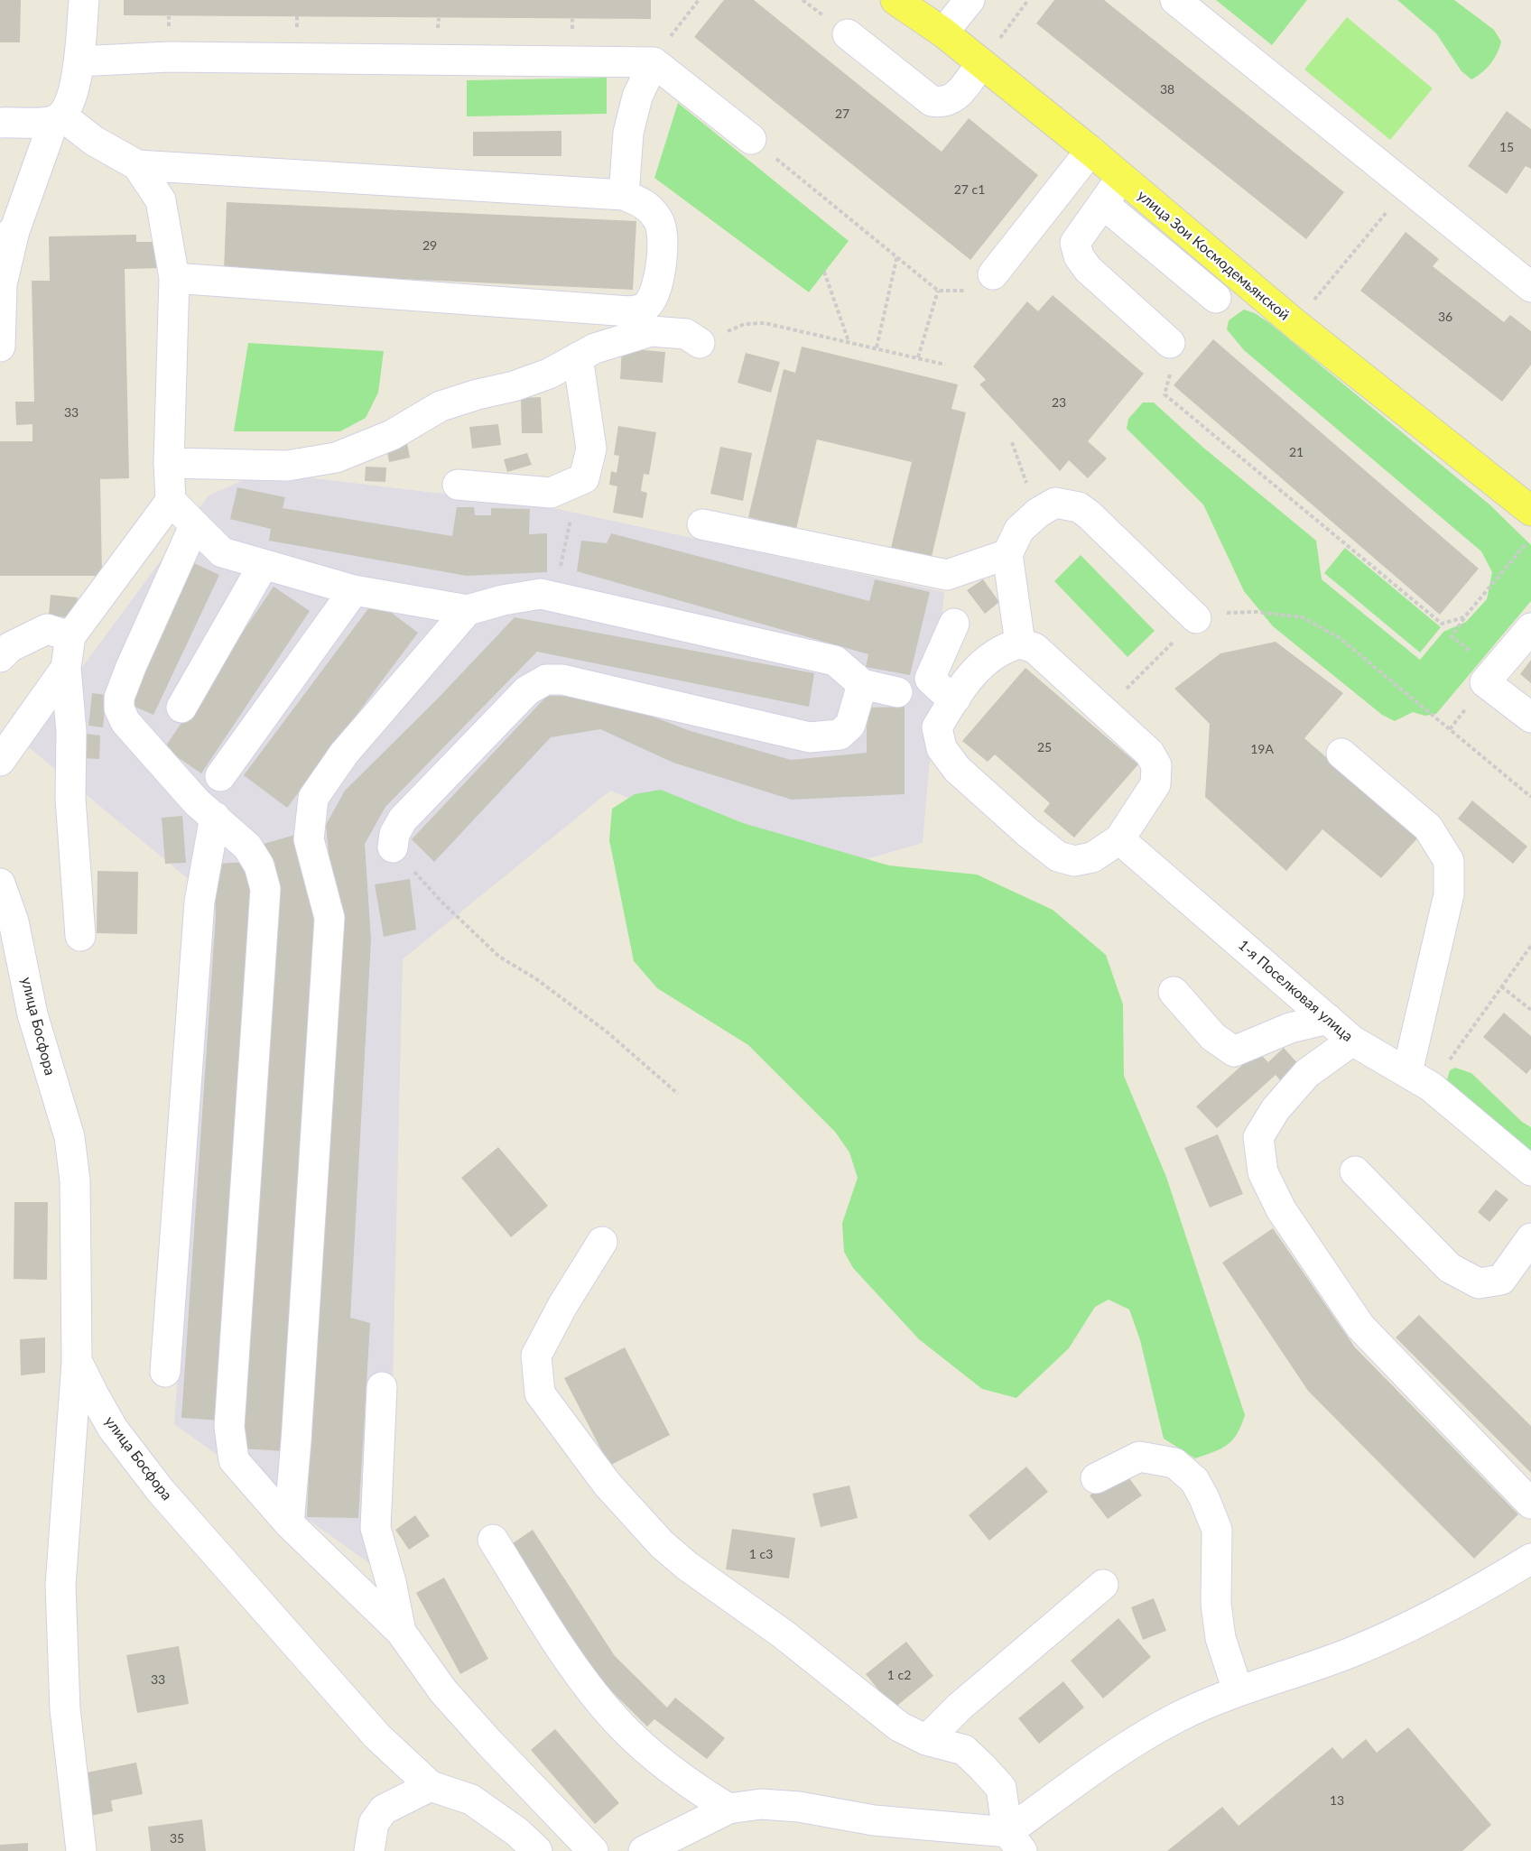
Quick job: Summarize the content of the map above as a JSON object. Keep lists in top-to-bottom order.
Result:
{
  "streets": {
    "main road": ["улица Зои Космодемьянской"],
    "street": ["1-я Поселковая улица", "улица Босфора"]
  },
  "house_numbers": [
    "38",
    "27",
    "15",
    "27 с1",
    "29",
    "36",
    "23",
    "33",
    "21",
    "25",
    "19А",
    "1 с3",
    "1 с2",
    "33",
    "13",
    "35"
  ]
}
